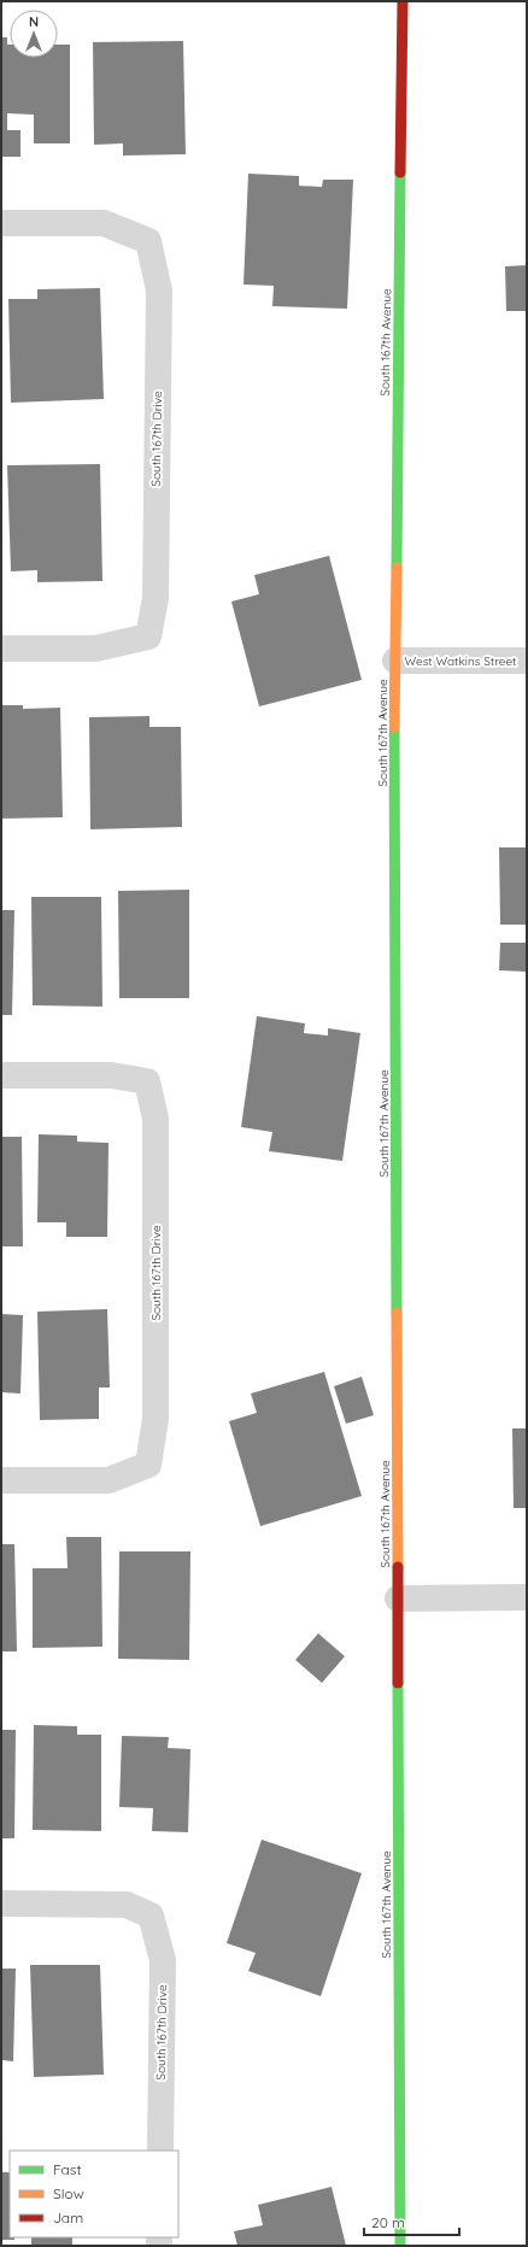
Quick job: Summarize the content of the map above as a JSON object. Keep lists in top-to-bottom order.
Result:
{
  "streets": {
    "street": ["South 167th Avenue", "South 167th Drive", "West Watkins Street"]
  },
  "crossings": [
    ["South 167th Avenue", "West Watkins Street"]
  ],
  "legend": ["Fast", "Slow", "Jam"],
  "scale_bar": "20 m",
  "north": "top"
}
